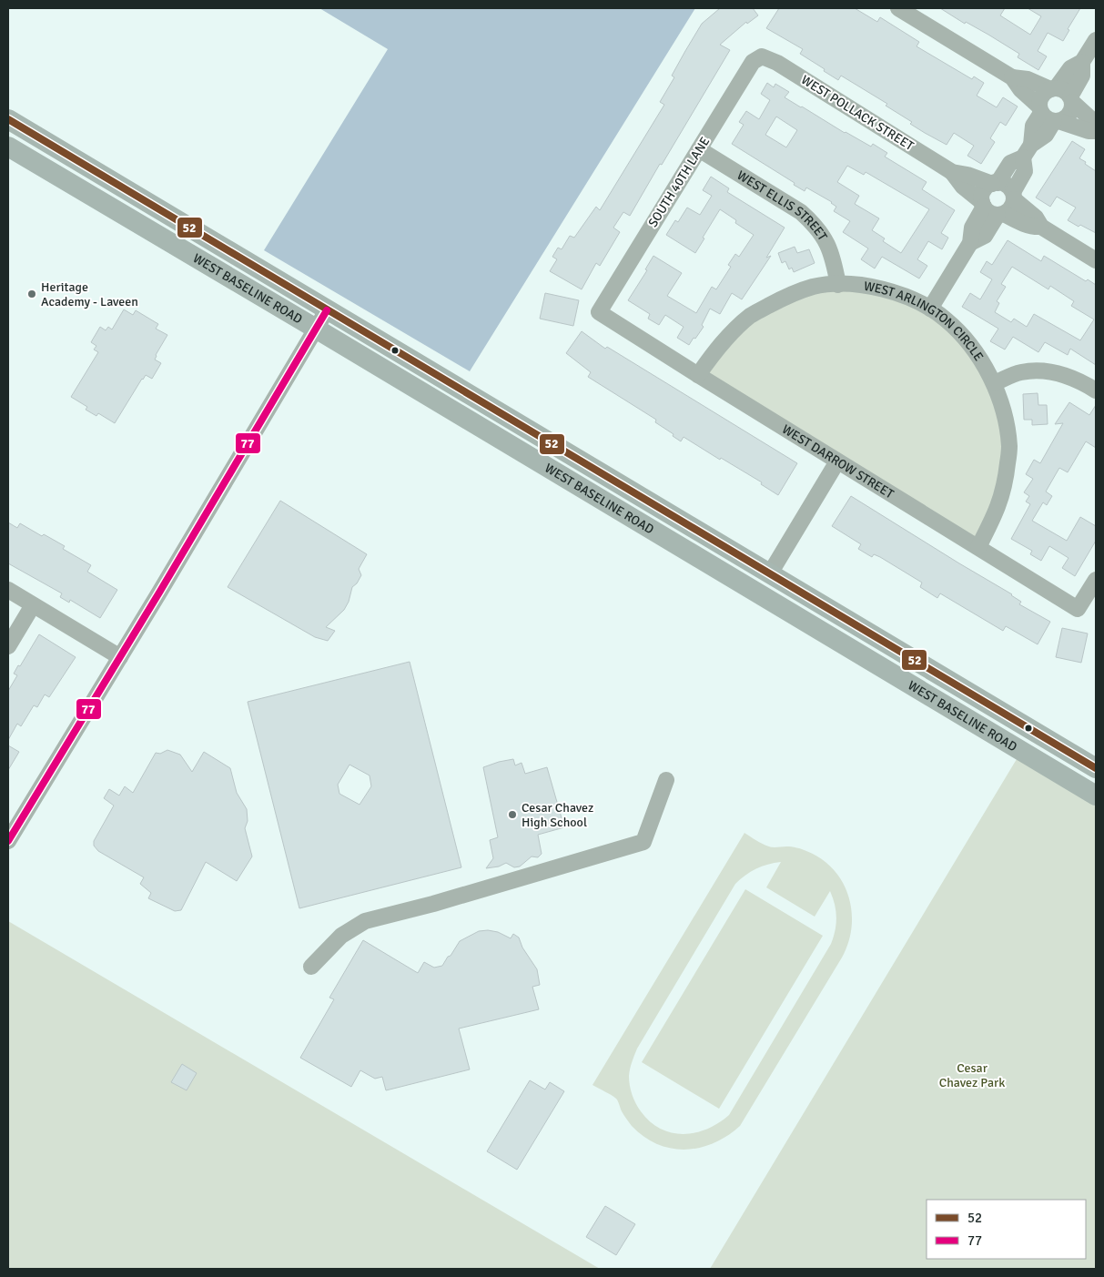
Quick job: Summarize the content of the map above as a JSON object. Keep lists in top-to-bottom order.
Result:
{
  "streets": {
    "main road": ["WEST BASELINE ROAD"],
    "street": [
      "WEST POLLACK STREET",
      "SOUTH 40TH LANE",
      "WEST ELLIS STREET",
      "WEST ARLINGTON CIRCLE",
      "WEST DARROW STREET"
    ]
  },
  "crossings": [
    ["WEST POLLACK STREET", "SOUTH 40TH LANE"],
    ["SOUTH 40TH LANE", "WEST ELLIS STREET"],
    ["SOUTH 40TH LANE", "WEST DARROW STREET"],
    ["WEST ELLIS STREET", "WEST ARLINGTON CIRCLE"],
    ["WEST ARLINGTON CIRCLE", "WEST DARROW STREET"]
  ],
  "parks": ["Cesar Chavez Park"],
  "places": ["Heritage Academy - Laveen", "Cesar Chavez High School"],
  "lines": ["transit line 52", "transit line 77"],
  "legend": ["52", "77"]
}
